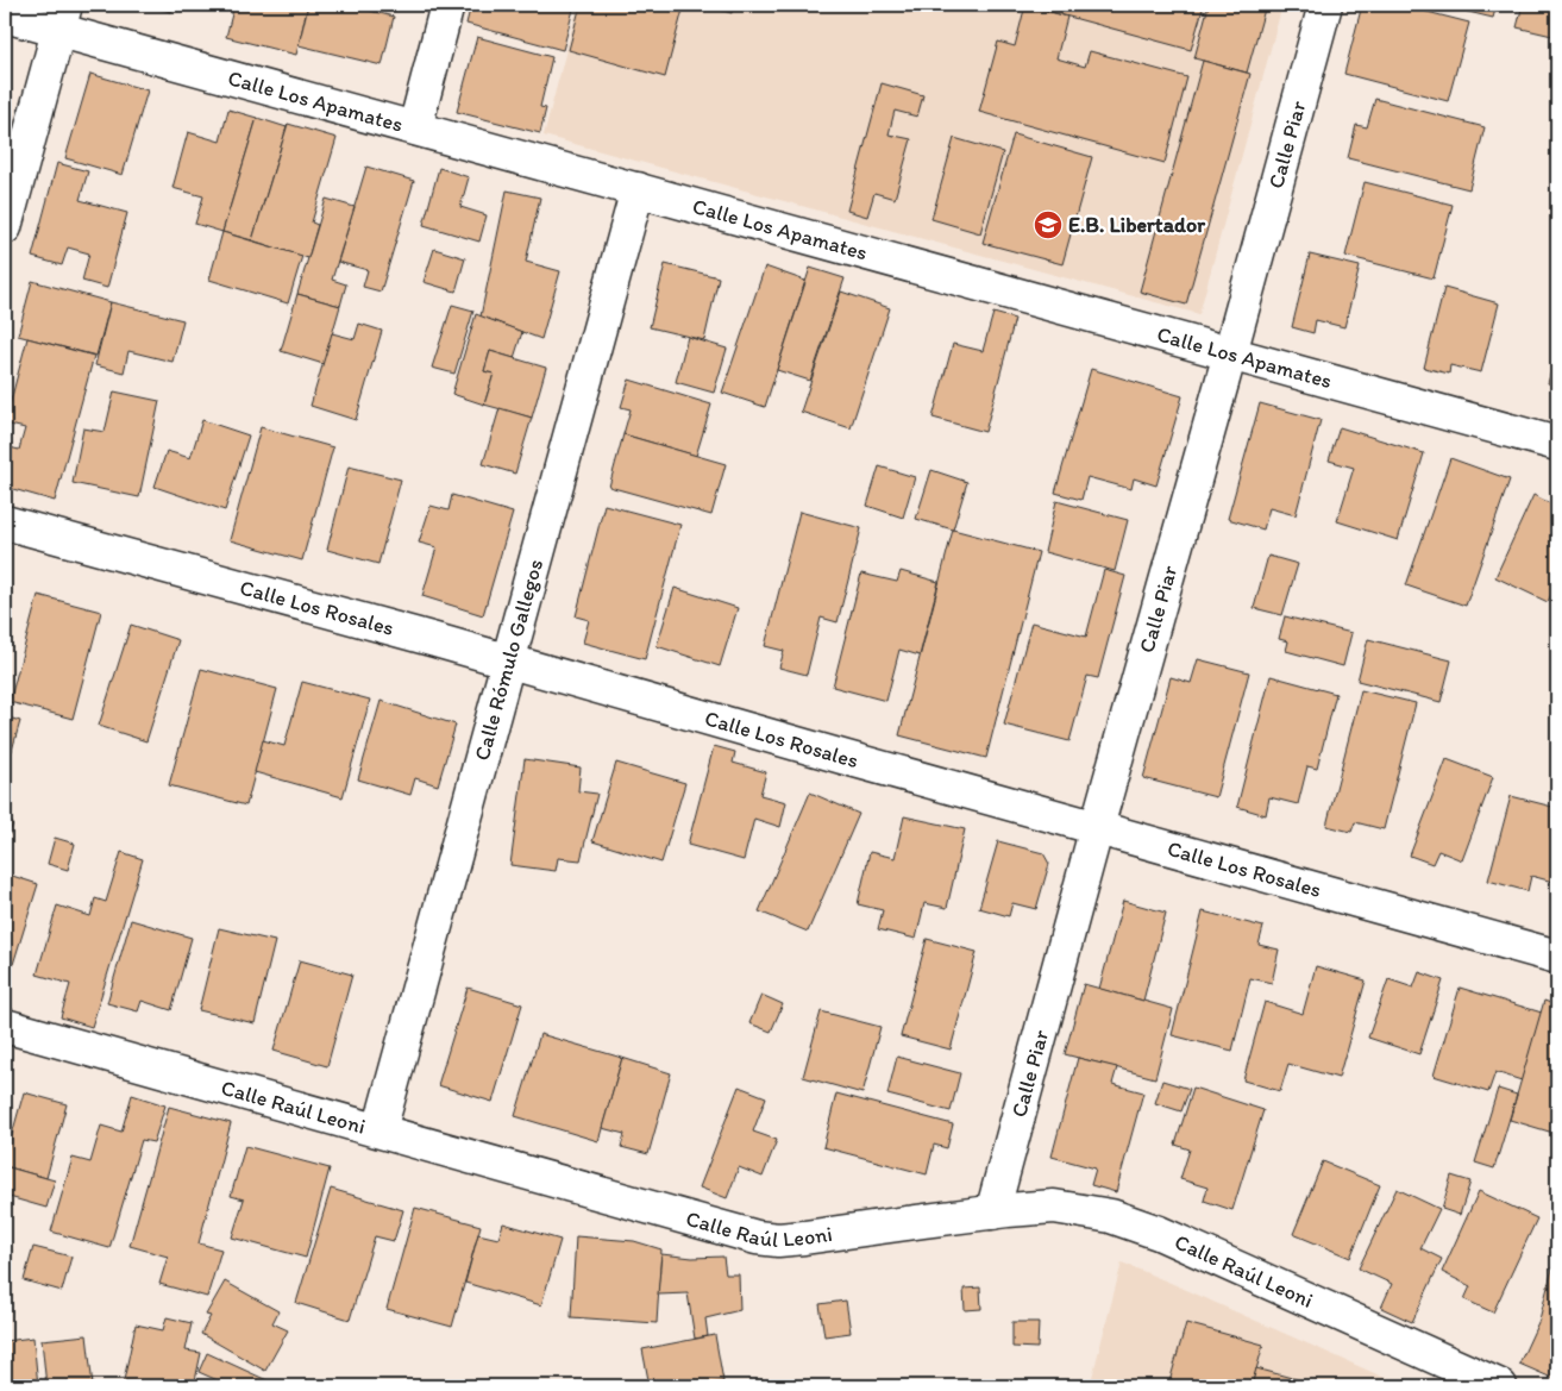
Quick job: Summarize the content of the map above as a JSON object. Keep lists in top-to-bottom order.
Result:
{
  "streets": {
    "street": [
      "Calle Los Apamates",
      "Calle Piar",
      "Calle Los Rosales",
      "Calle Rómulo Gallegos",
      "Calle Raúl Leoni"
    ]
  },
  "crossings": [
    ["Calle Los Apamates", "Calle Piar"],
    ["Calle Los Apamates", "Calle Rómulo Gallegos"],
    ["Calle Piar", "Calle Los Rosales"],
    ["Calle Piar", "Calle Raúl Leoni"],
    ["Calle Los Rosales", "Calle Rómulo Gallegos"],
    ["Calle Rómulo Gallegos", "Calle Raúl Leoni"]
  ],
  "places": {
    "school or university": ["E.B. Libertador"]
  }
}
